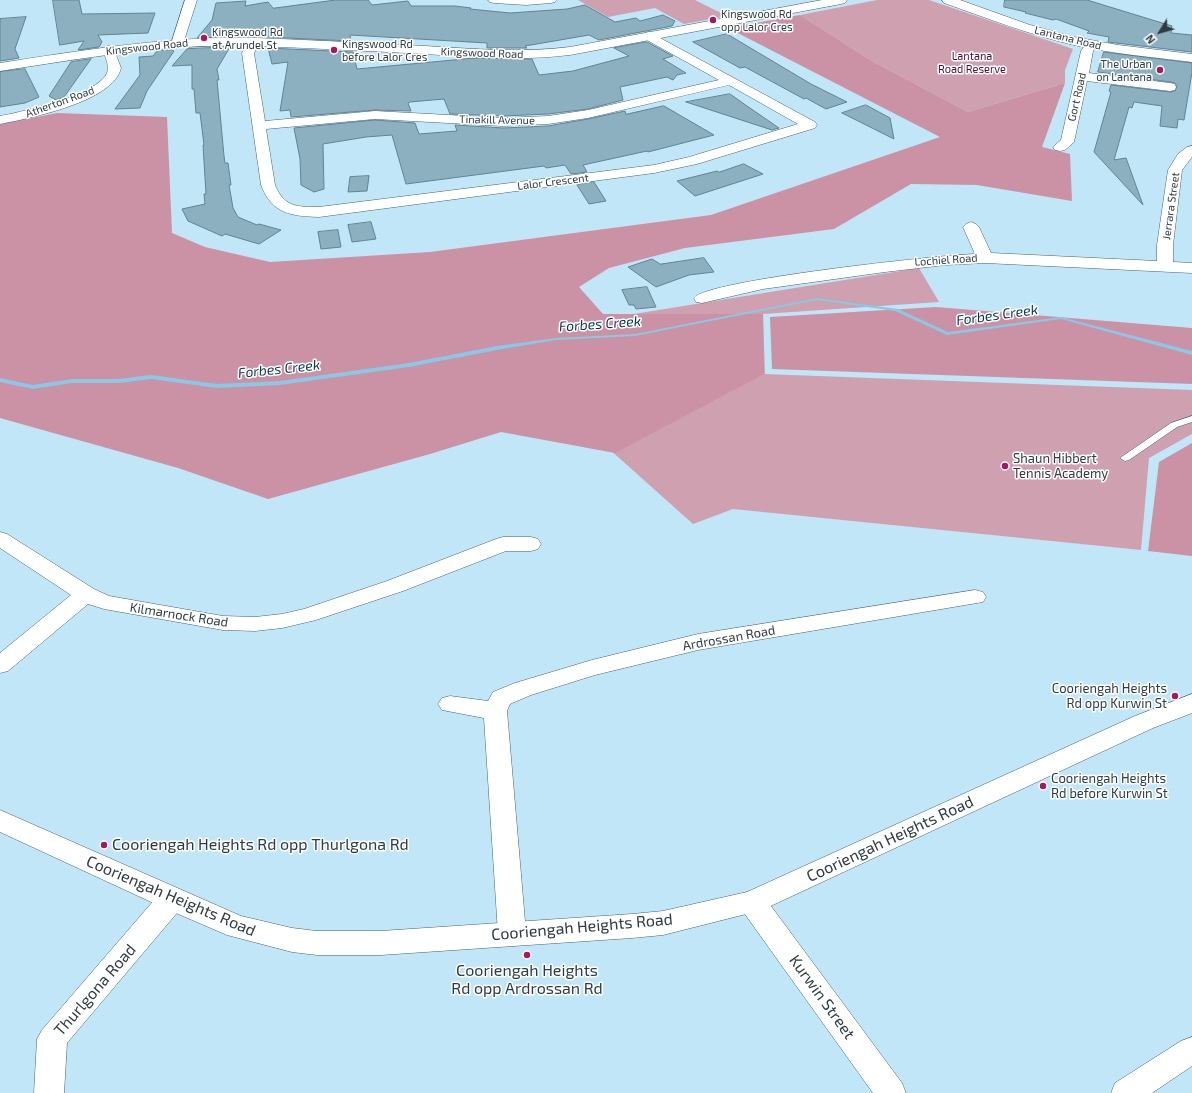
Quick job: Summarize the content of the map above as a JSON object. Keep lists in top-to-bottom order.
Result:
{
  "streets": {
    "street": [
      "Lantana Road",
      "Kingswood Road",
      "Gort Road",
      "Atherton Road",
      "Tinakill Avenue",
      "Lalor Crescent",
      "Jerrara Street",
      "Lochiel Road",
      "Kilmarnock Road",
      "Ardrossan Road",
      "Cooriengah Heights Road",
      "Thurlgona Road",
      "Kurwin Street"
    ]
  },
  "crossings": [
    ["Lantana Road", "Gort Road"],
    ["Kingswood Road", "Atherton Road"],
    ["Kingswood Road", "Lalor Crescent"],
    ["Tinakill Avenue", "Lalor Crescent"],
    ["Jerrara Street", "Lochiel Road"],
    ["Cooriengah Heights Road", "Thurlgona Road"],
    ["Cooriengah Heights Road", "Kurwin Street"]
  ],
  "water": ["Forbes Creek"],
  "parks": ["Lantana Road Reserve"],
  "places": [
    "Kingswood Rd opp Lalor Cres",
    "Kingswood Rd at Arundel St",
    "Kingswood Rd before Lalor Cres",
    "The Urban on Lantana",
    "Shaun Hibbert Tennis Academy",
    "Cooriengah Heights Rd opp Kurwin St",
    "Cooriengah Heights Rd before Kurwin St",
    "Cooriengah Heights Rd opp Thurlgona Rd",
    "Cooriengah Heights Rd opp Ardrossan Rd"
  ],
  "north": "bottom left"
}
